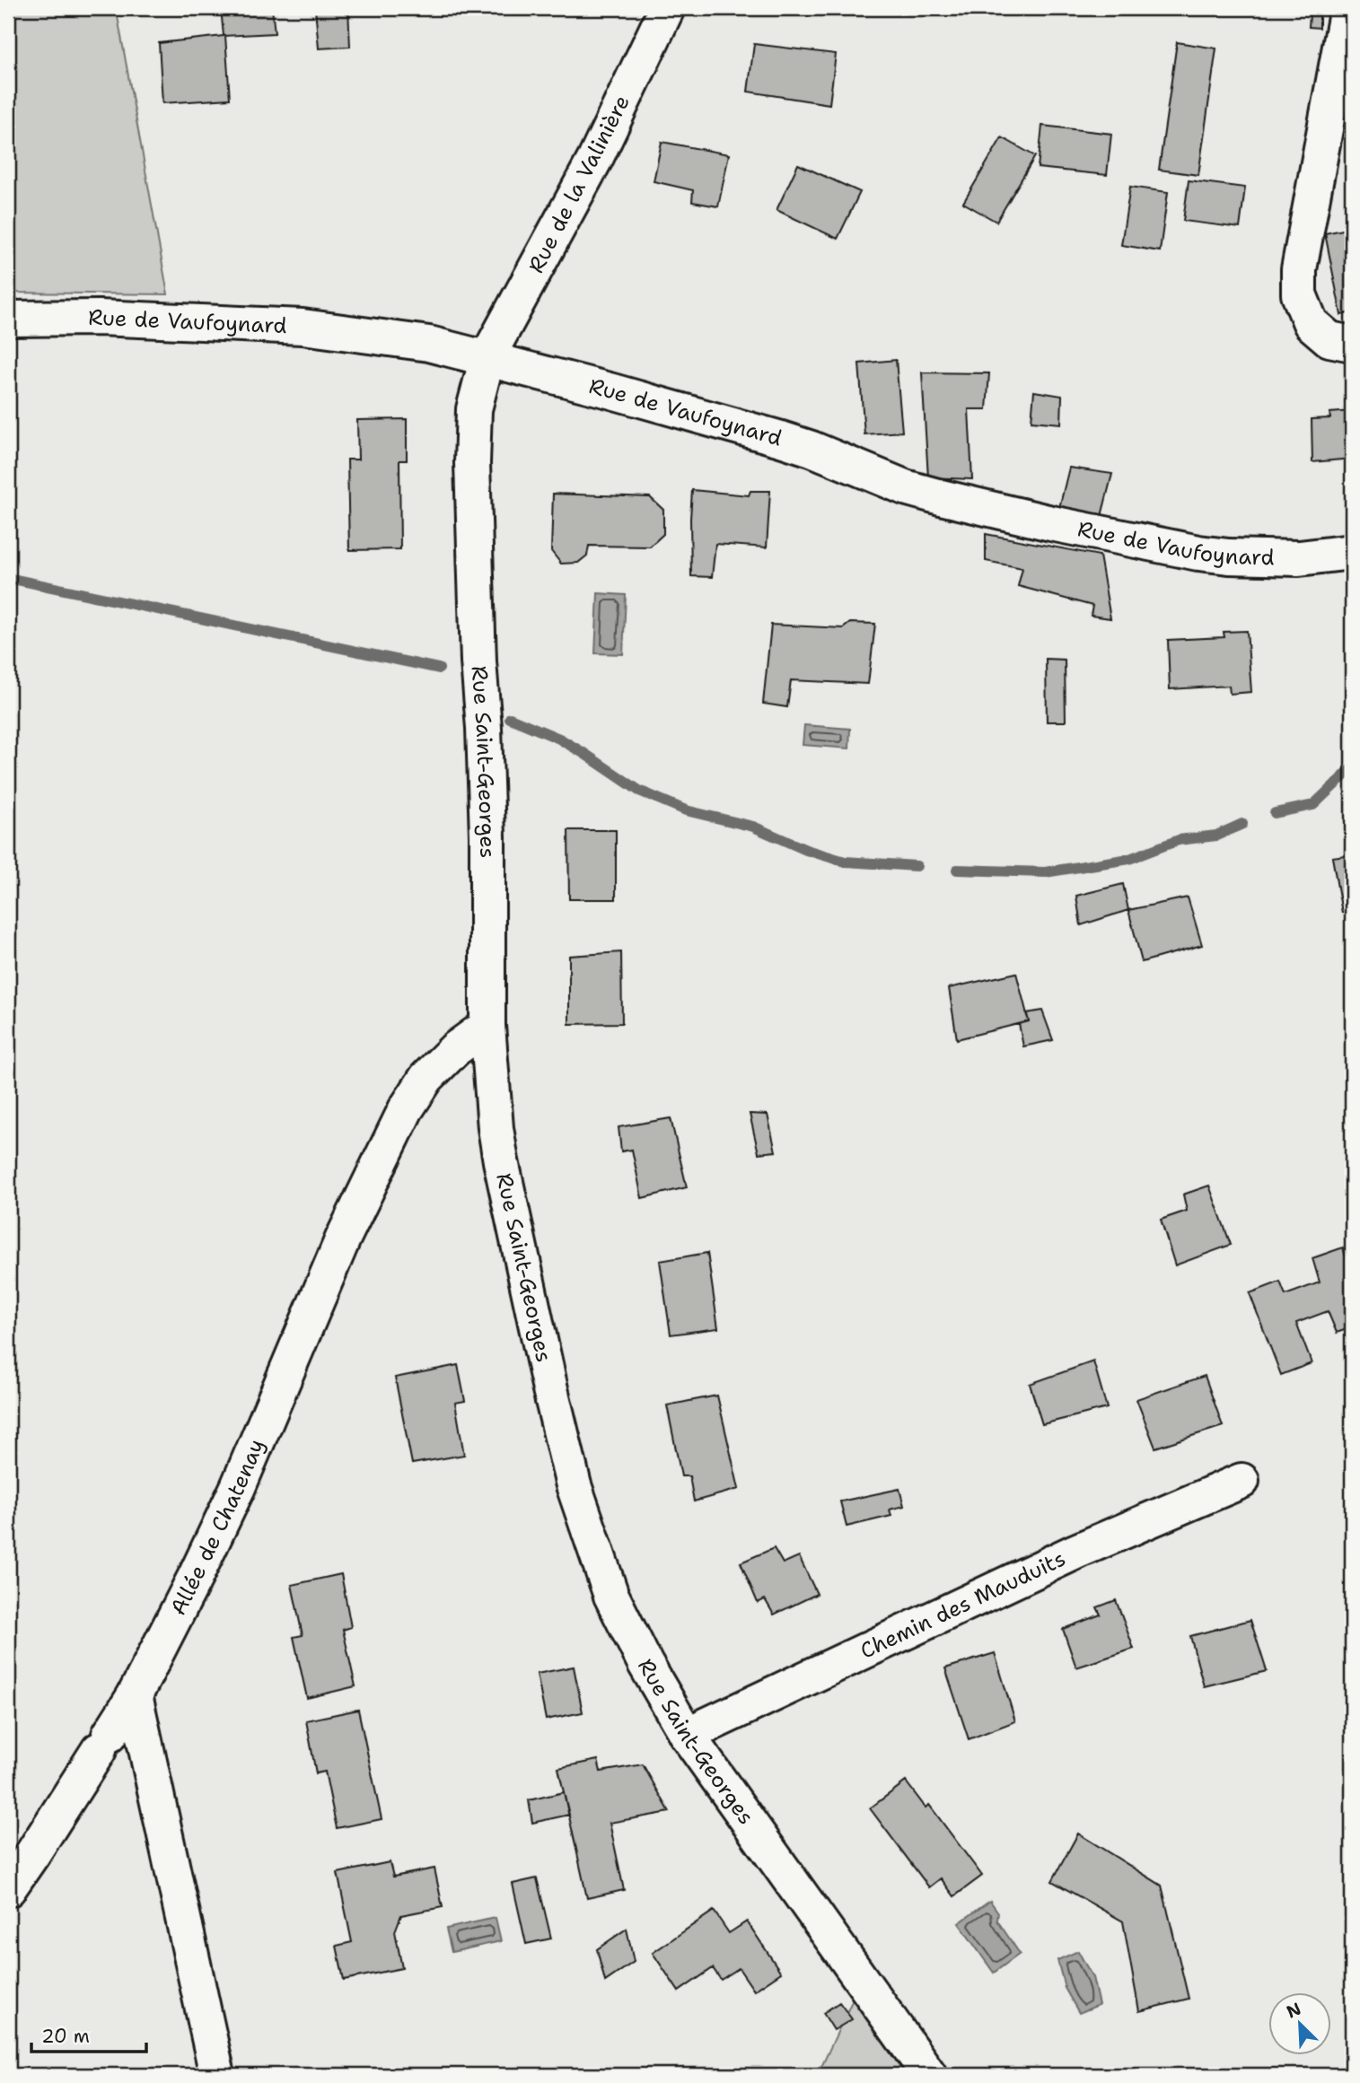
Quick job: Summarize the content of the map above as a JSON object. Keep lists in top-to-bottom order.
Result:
{
  "streets": {
    "street": [
      "Rue de la Valinière",
      "Rue de Vaufoynard",
      "Rue Saint-Georges",
      "Allée de Chatenay",
      "Chemin des Mauduits"
    ]
  },
  "crossings": [
    ["Rue de la Valinière", "Rue de Vaufoynard"],
    ["Rue de la Valinière", "Rue Saint-Georges"],
    ["Rue de Vaufoynard", "Rue Saint-Georges"],
    ["Rue Saint-Georges", "Allée de Chatenay"],
    ["Rue Saint-Georges", "Chemin des Mauduits"]
  ],
  "scale_bar": "20 m",
  "north": "top left"
}
